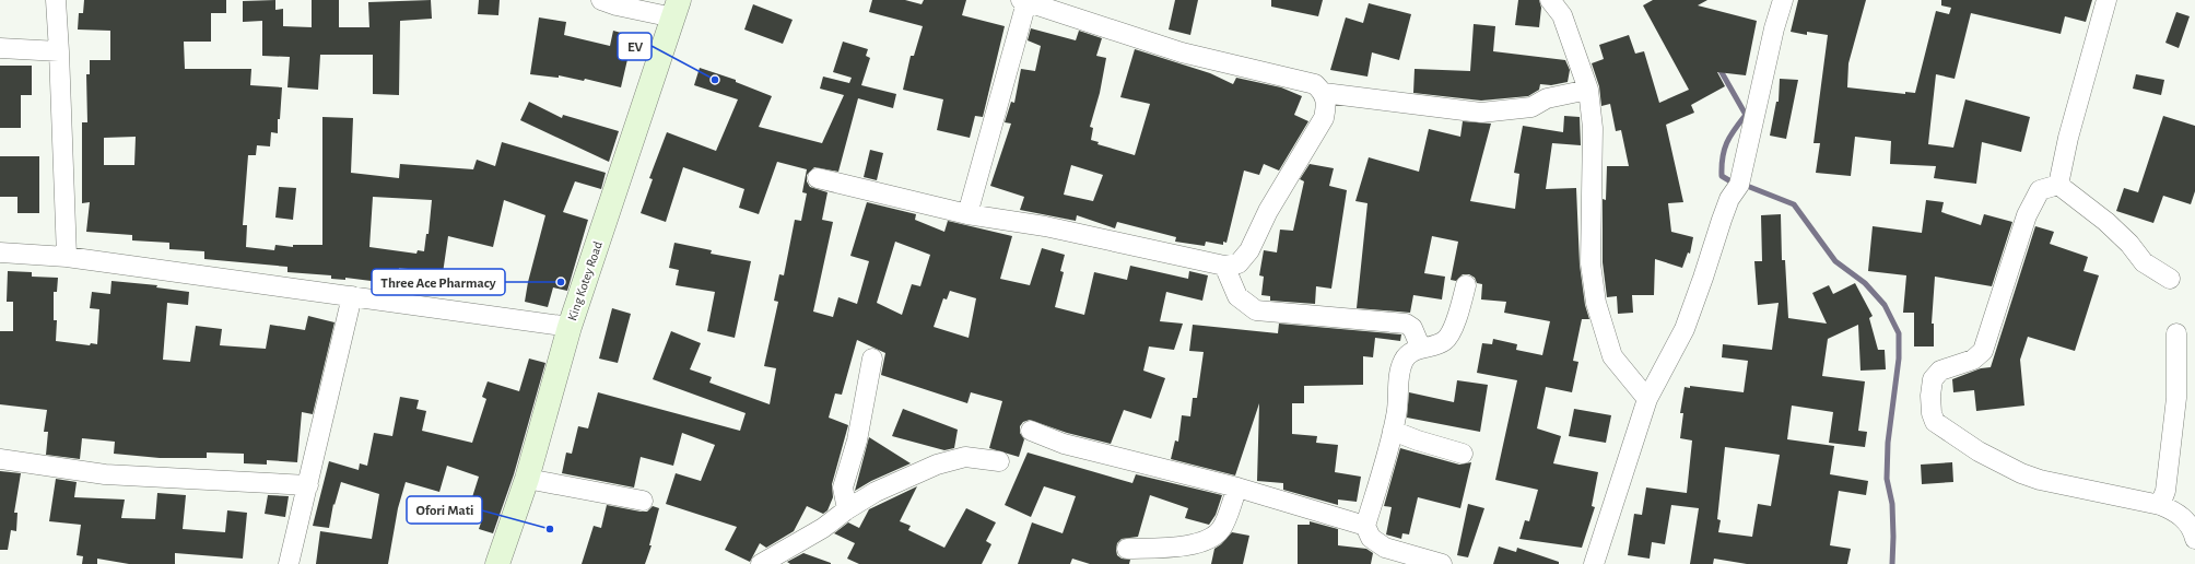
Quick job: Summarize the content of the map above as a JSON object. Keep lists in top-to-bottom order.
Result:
{
  "streets": {
    "street": ["King Kotey Road"]
  },
  "places": ["EV", "Three Ace Pharmacy", "Ofori Mati"]
}
